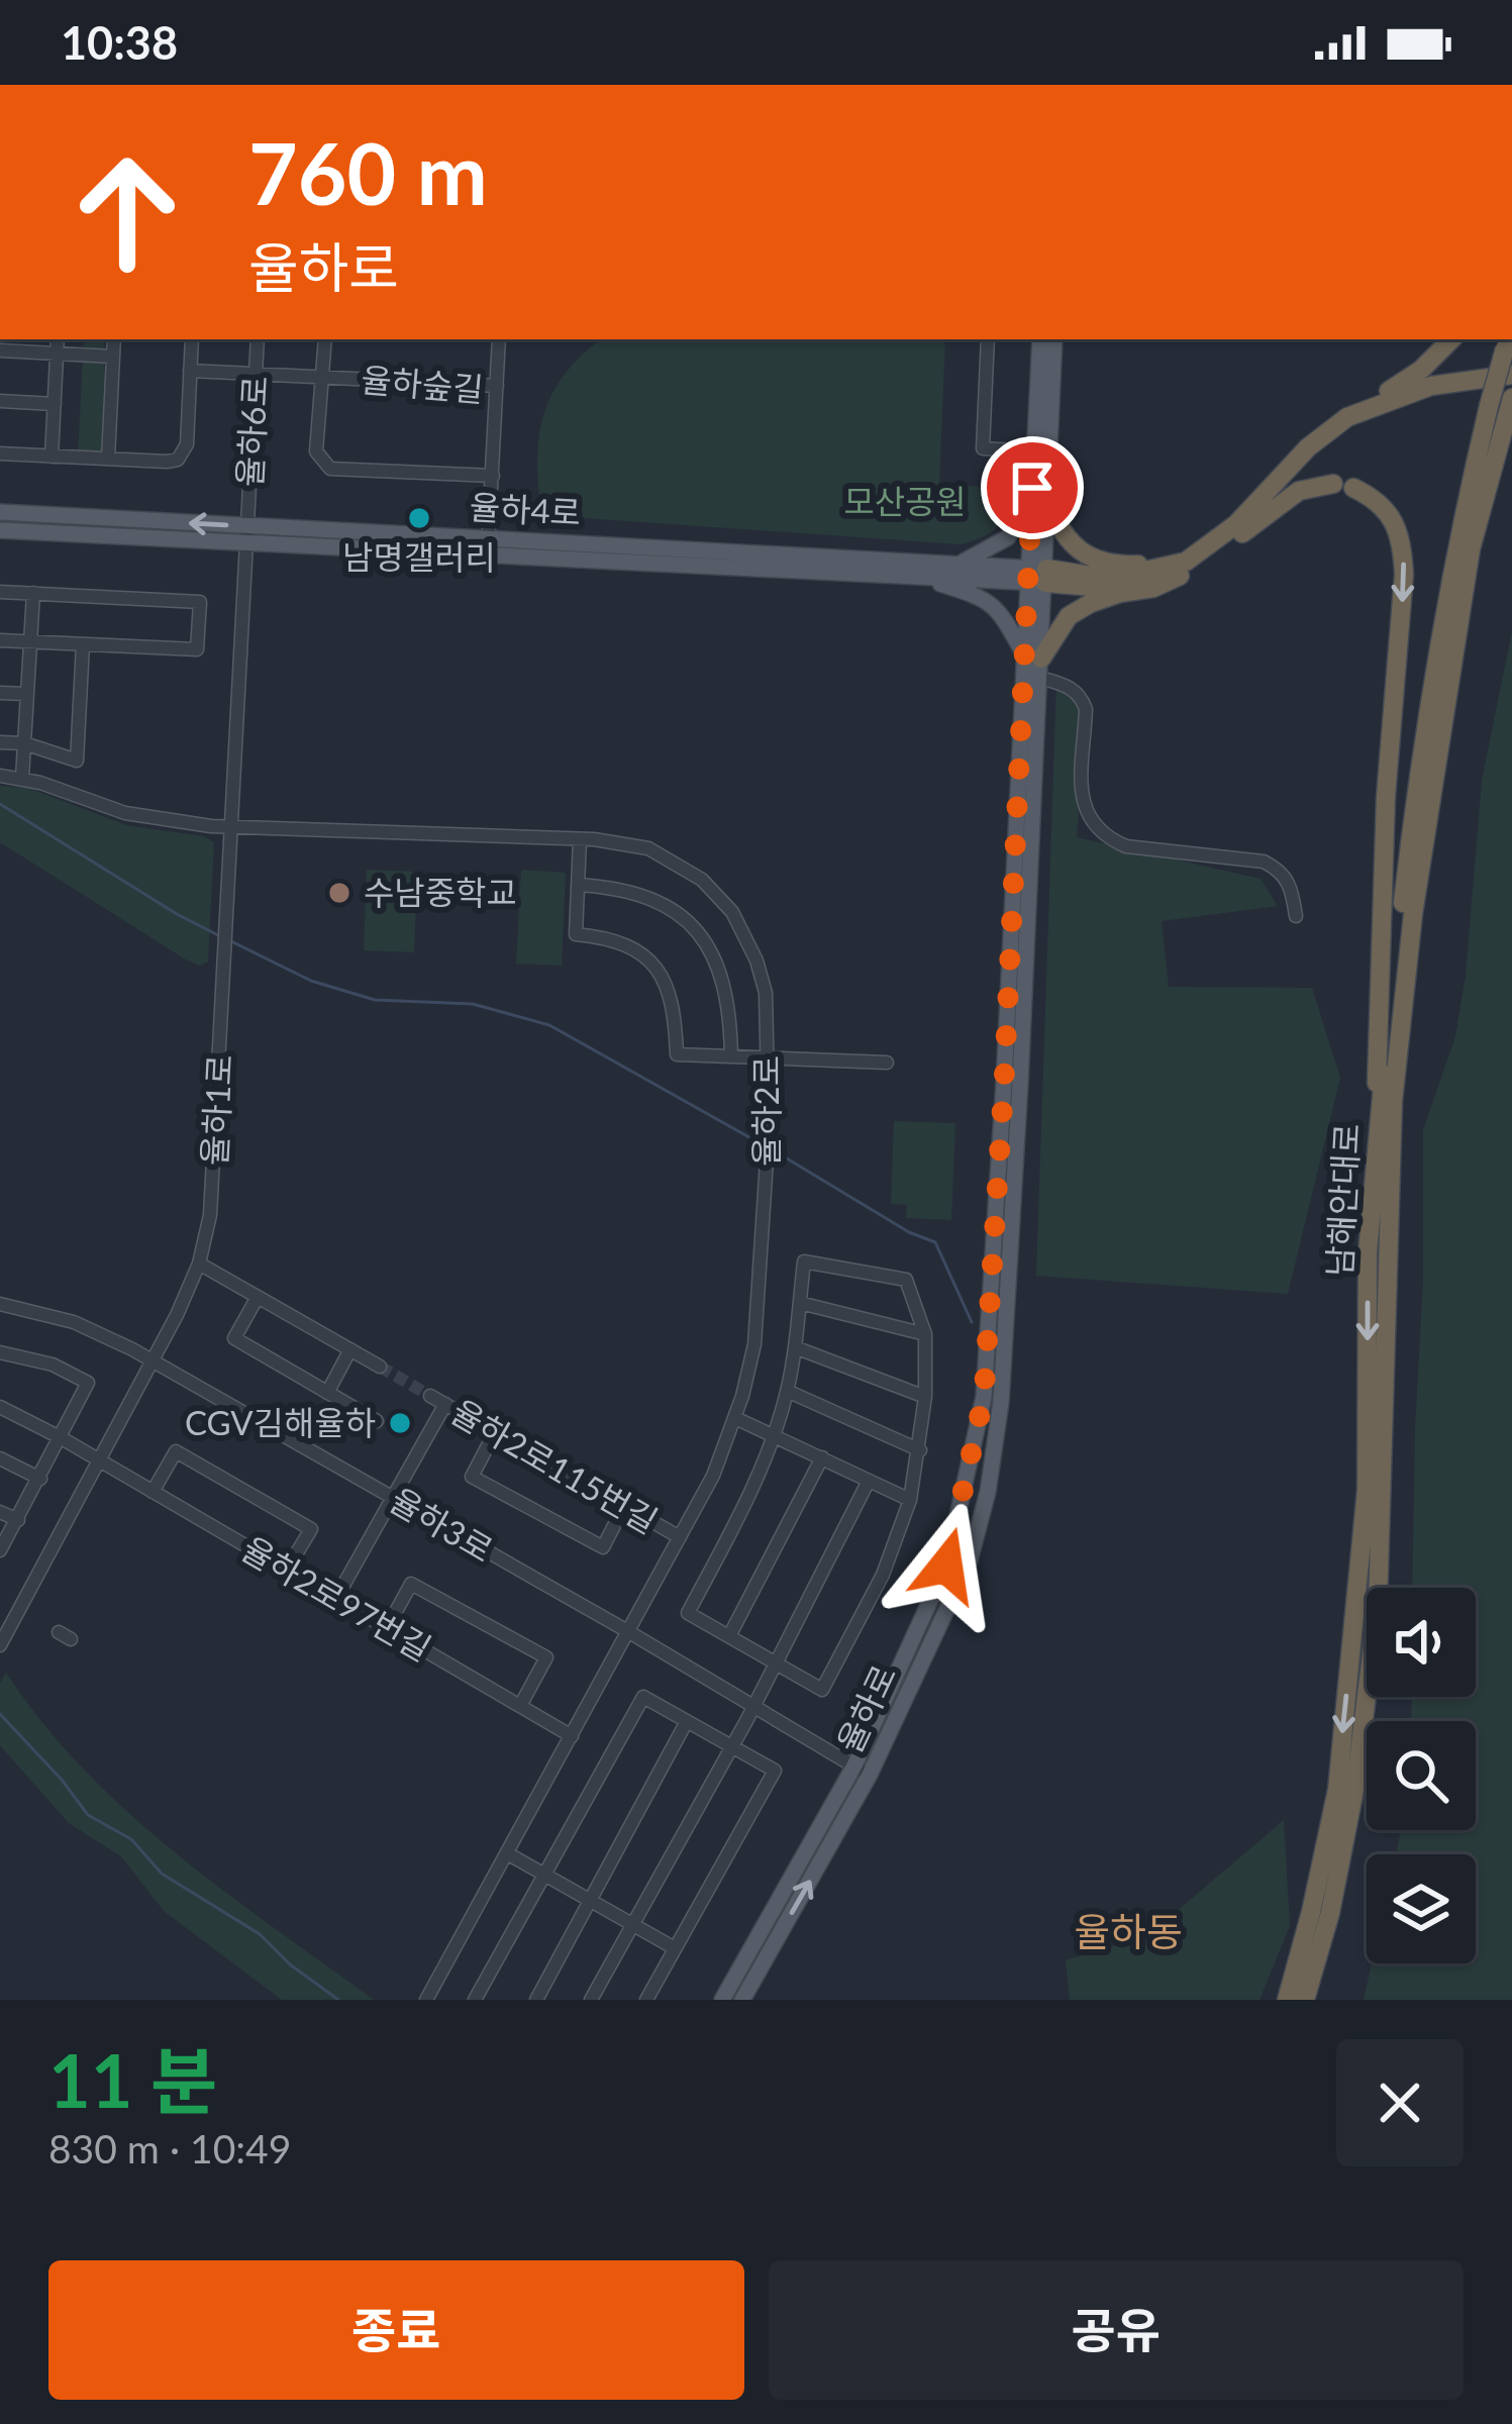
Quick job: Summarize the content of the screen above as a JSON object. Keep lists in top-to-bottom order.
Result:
{
  "streets": {
    "highway": ["남해안대로"],
    "main road": ["율하4로", "율하로"],
    "street": [
      "율하숲길",
      "율하6로",
      "율하1로",
      "율하2로",
      "율하2로115번길",
      "율하3로",
      "율하2로97번길"
    ]
  },
  "crossings": [
    ["율하숲길", "율하6로"],
    ["율하숲길", "율하4로"],
    ["율하6로", "율하4로"],
    ["율하6로", "율하1로"],
    ["율하4로", "율하1로"],
    ["율하4로", "율하로"],
    ["율하1로", "율하2로"],
    ["율하1로", "율하3로"],
    ["율하1로", "율하2로97번길"],
    ["율하2로", "율하2로115번길"],
    ["율하2로", "율하3로"],
    ["율하2로", "율하2로97번길"],
    ["율하3로", "율하로"]
  ],
  "districts": ["율하동"],
  "parks": ["모산공원"],
  "places": ["남명갤러리", "수남중학교", "CGV김해율하"],
  "page": {
    "status": "10:38",
    "turn": ["760 m", "율하로"],
    "heading": ["11 분", "830 m · 10:49"],
    "buttons": ["종료", "공유"]
  }
}
